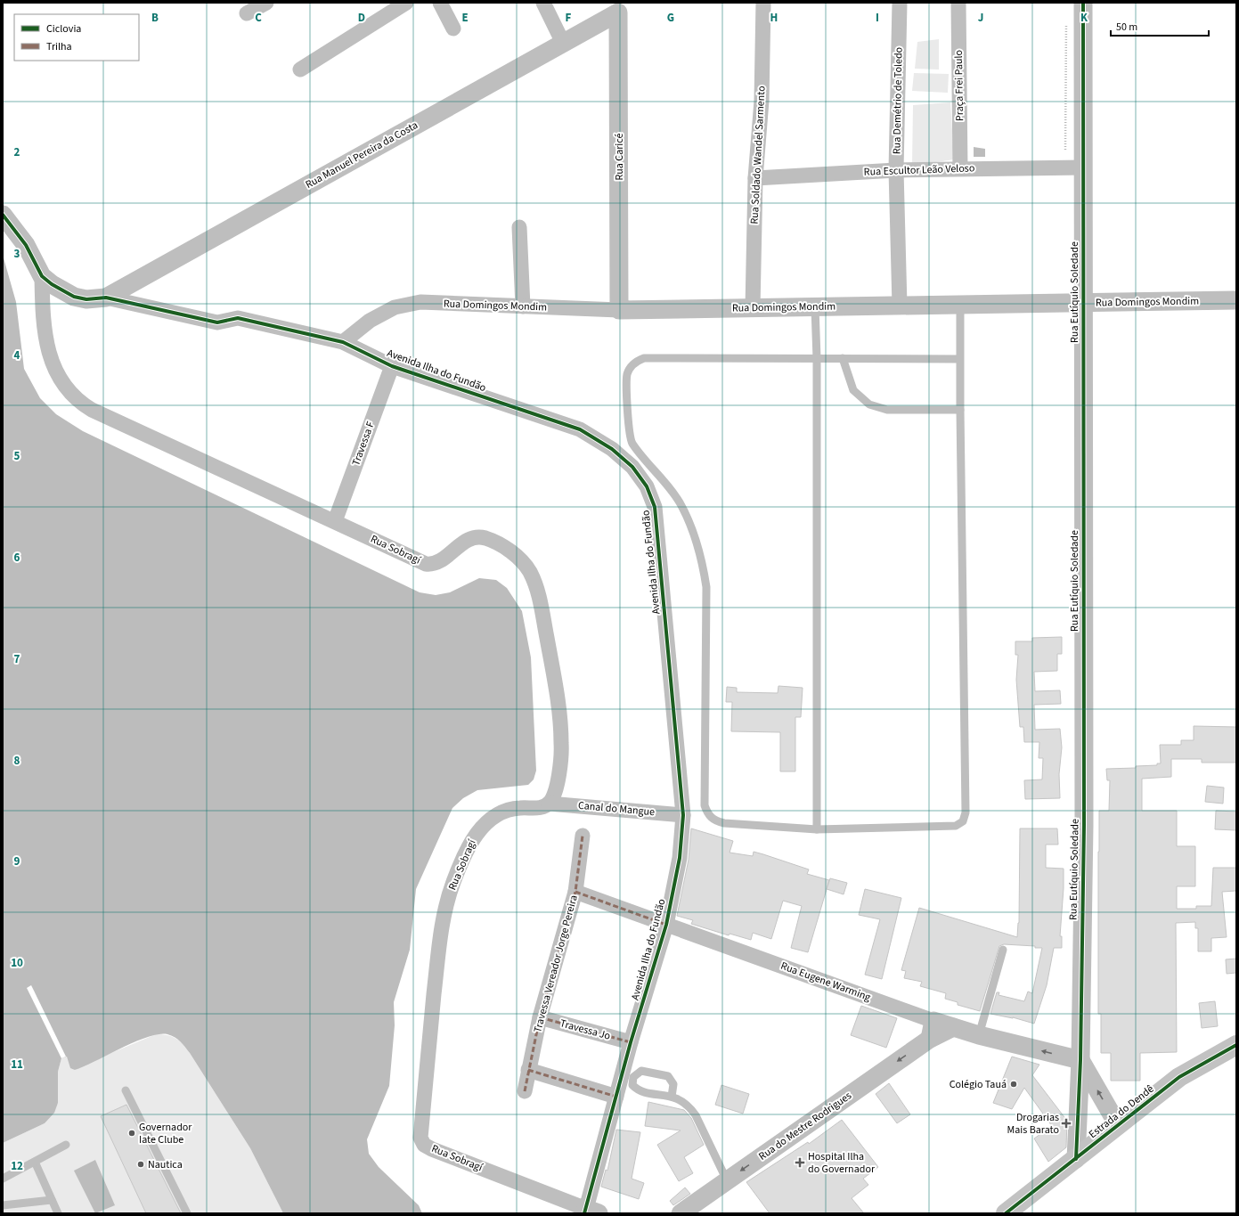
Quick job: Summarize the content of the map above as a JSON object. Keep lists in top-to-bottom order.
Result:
{
  "streets": {
    "main road": ["Estrada do Dendê"],
    "street": [
      "Praça Frei Paulo",
      "Rua Demétrio de Toledo",
      "Rua Manuel Pereira da Costa",
      "Rua Soldado Wandel Sarmento",
      "Rua Caricé",
      "Rua Escultor Leão Veloso",
      "Rua Eutíquio Soledade",
      "Rua Domingos Mondim",
      "Avenida Ilha do Fundão",
      "Travessa F",
      "Rua Sobragí",
      "Canal do Mangue",
      "Travessa Vereador Jorge Pereira",
      "Rua Eugene Warming",
      "Travessa Jo",
      "Rua do Mestre Rodrigues"
    ]
  },
  "crossings": [
    ["Praça Frei Paulo", "Rua Escultor Leão Veloso"],
    ["Rua Demétrio de Toledo", "Rua Escultor Leão Veloso"],
    ["Rua Demétrio de Toledo", "Rua Domingos Mondim"],
    ["Rua Manuel Pereira da Costa", "Rua Caricé"],
    ["Rua Manuel Pereira da Costa", "Avenida Ilha do Fundão"],
    ["Rua Soldado Wandel Sarmento", "Rua Escultor Leão Veloso"],
    ["Rua Soldado Wandel Sarmento", "Rua Domingos Mondim"],
    ["Rua Caricé", "Rua Domingos Mondim"],
    ["Rua Escultor Leão Veloso", "Rua Eutíquio Soledade"],
    ["Rua Eutíquio Soledade", "Rua Domingos Mondim"],
    ["Rua Eutíquio Soledade", "Rua Eugene Warming"],
    ["Rua Eutíquio Soledade", "Estrada do Dendê"],
    ["Rua Domingos Mondim", "Avenida Ilha do Fundão"],
    ["Avenida Ilha do Fundão", "Travessa F"],
    ["Avenida Ilha do Fundão", "Rua Sobragí"],
    ["Avenida Ilha do Fundão", "Canal do Mangue"],
    ["Avenida Ilha do Fundão", "Rua Eugene Warming"],
    ["Avenida Ilha do Fundão", "Travessa Jo"],
    ["Travessa F", "Rua Sobragí"],
    ["Rua Sobragí", "Canal do Mangue"],
    ["Travessa Vereador Jorge Pereira", "Rua Eugene Warming"],
    ["Travessa Vereador Jorge Pereira", "Travessa Jo"],
    ["Rua Eugene Warming", "Rua do Mestre Rodrigues"]
  ],
  "one_way": ["Rua do Mestre Rodrigues"],
  "places": {
    "other": ["Colégio Tauá", "Governador Iate Clube", "Nautica"],
    "health": ["Drogarias Mais Barato", "Hospital Ilha do Governador"]
  },
  "legend": ["Ciclovia", "Trilha"],
  "scale_bar": "50 m",
  "grid": {
    "columns": [
      "B",
      "C",
      "D",
      "E",
      "F",
      "G",
      "H",
      "I",
      "J",
      "K"
    ],
    "rows": [
      "2",
      "3",
      "4",
      "5",
      "6",
      "7",
      "8",
      "9",
      "10",
      "11",
      "12"
    ]
  }
}
